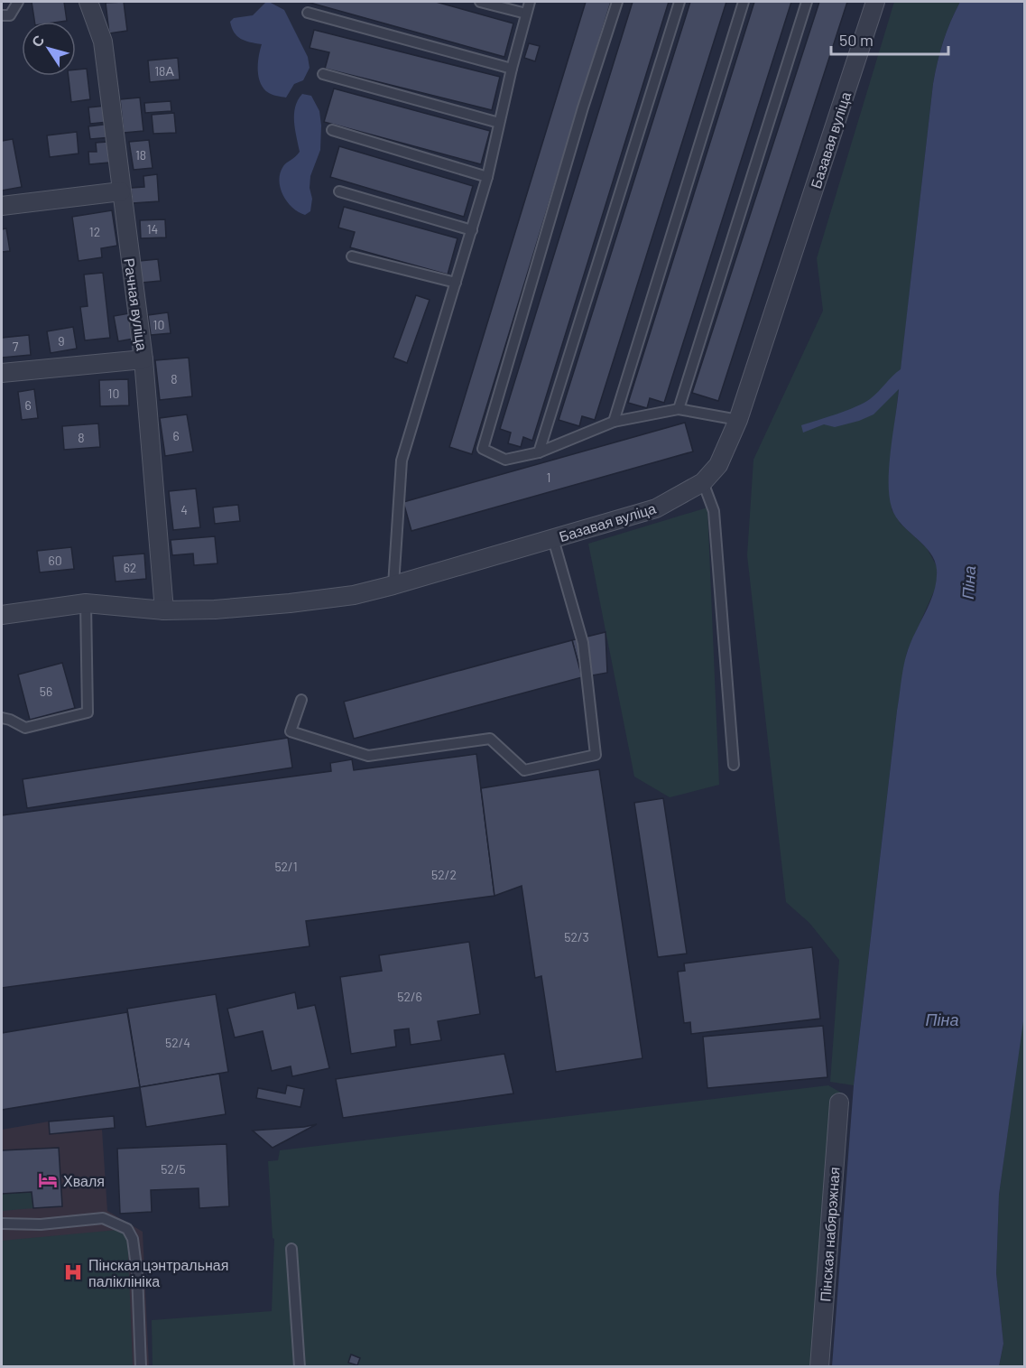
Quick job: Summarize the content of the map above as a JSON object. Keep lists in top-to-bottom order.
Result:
{
  "streets": {
    "street": ["Базавая вуліца", "Рачная вуліца", "Пінская набярэжная"]
  },
  "crossings": [
    ["Базавая вуліца", "Рачная вуліца"]
  ],
  "water": ["Піна"],
  "places": {
    "hotel": ["Хваля"],
    "hospital": ["Пінская цэнтральная паліклініка"]
  },
  "house_numbers": [
    "18А",
    "18",
    "14",
    "12",
    "10",
    "9",
    "7",
    "8",
    "10",
    "6",
    "6",
    "8",
    "1",
    "4",
    "60",
    "62",
    "56",
    "52/1",
    "52/2",
    "52/3",
    "52/6",
    "52/4",
    "52/5"
  ],
  "scale_bar": "50 m",
  "north": "top left"
}
